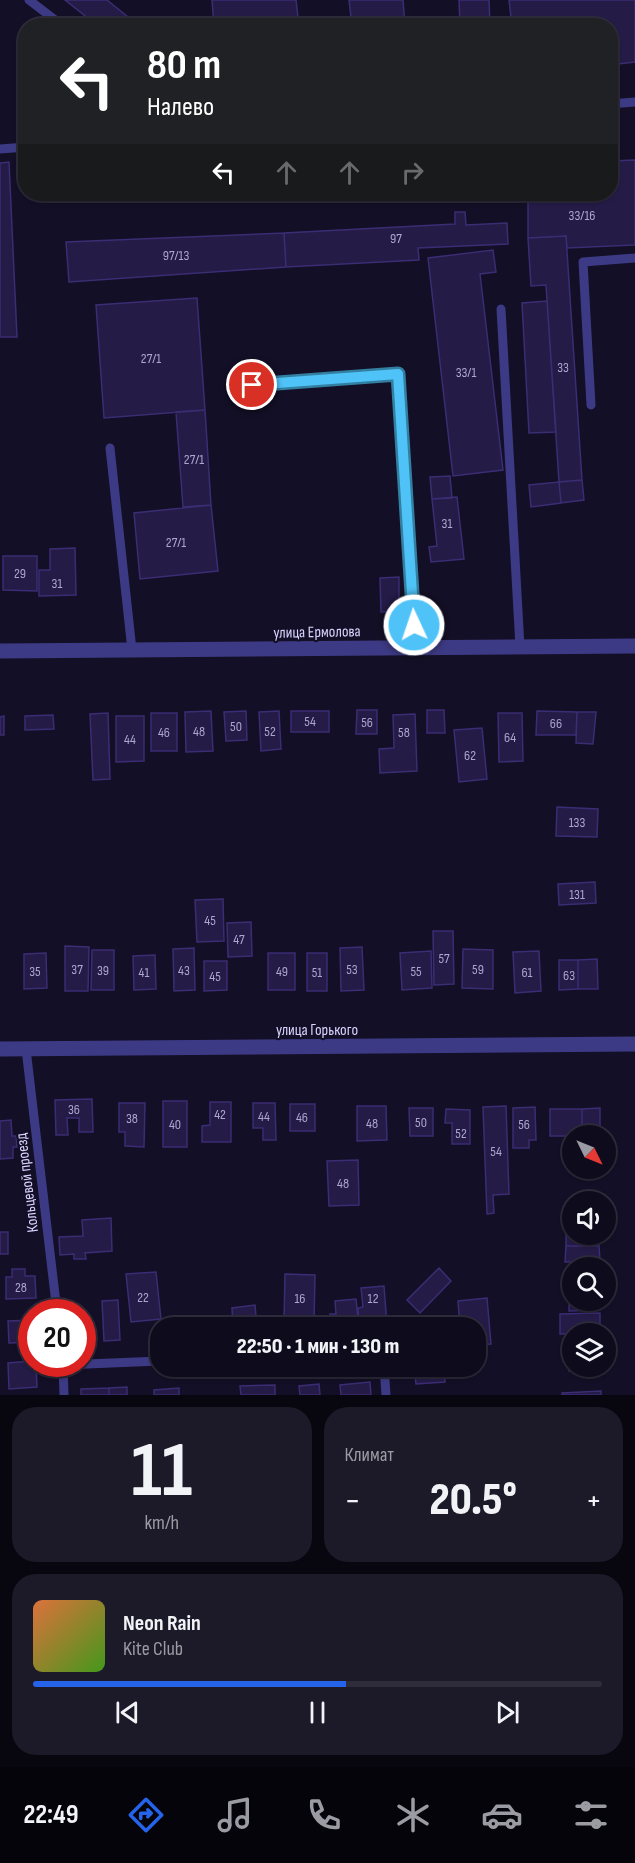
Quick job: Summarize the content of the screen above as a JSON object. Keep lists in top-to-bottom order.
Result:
{
  "streets": {
    "street": ["улица Ермолова", "улица Горького"],
    "lane": ["Кольцевой проезд"]
  },
  "crossings": [
    ["улица Горького", "Кольцевой проезд"]
  ],
  "house_numbers": [
    "33/16",
    "97",
    "97/13",
    "27/1",
    "33",
    "33/1",
    "27/1",
    "31",
    "27/1",
    "29",
    "31",
    "54",
    "56",
    "66",
    "50",
    "48",
    "52",
    "46",
    "58",
    "64",
    "44",
    "62",
    "133",
    "131",
    "45",
    "47",
    "57",
    "37",
    "53",
    "59",
    "39",
    "43",
    "35",
    "49",
    "55",
    "41",
    "51",
    "61",
    "63",
    "45",
    "36",
    "42",
    "44",
    "46",
    "38",
    "50",
    "48",
    "40",
    "56",
    "52",
    "54",
    "48",
    "28",
    "22",
    "16",
    "12"
  ],
  "north": "bottom right",
  "page": {
    "turn": ["80 m", "Налево"],
    "limit": "20",
    "trip": "22:50 · 1 мин · 130 m",
    "tile": [
      ["11", "km/h"],
      "Климат"
    ],
    "heat": ["−", "20.5°", "+"],
    "song": ["Neon Rain", "Kite Club"],
    "tabs": "22:49"
  }
}
